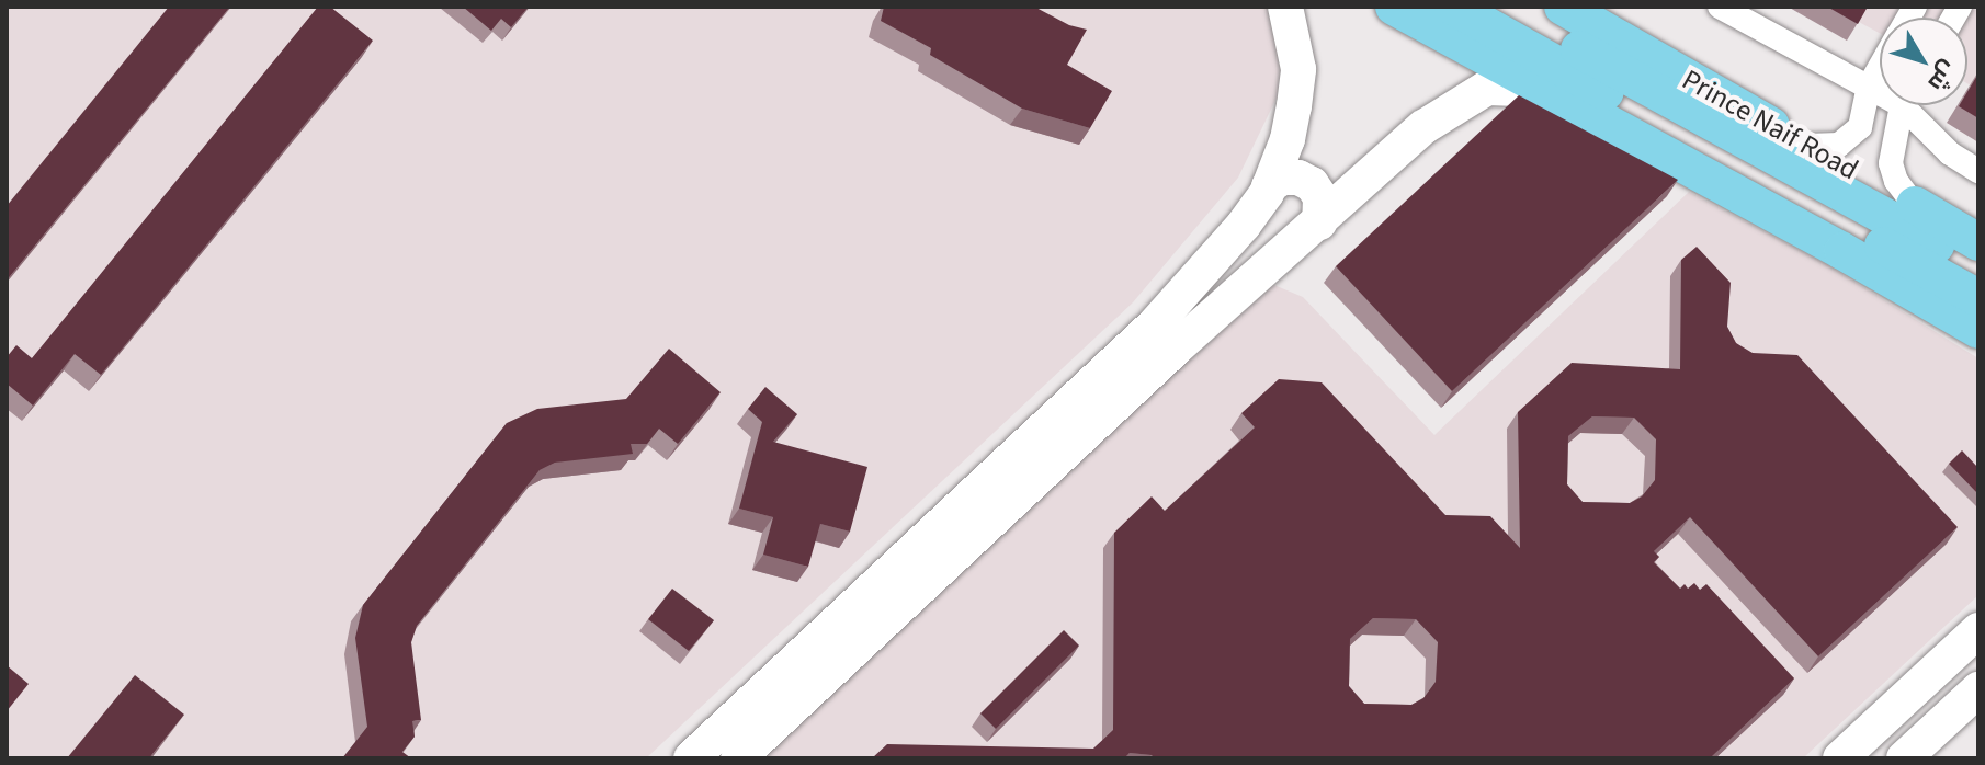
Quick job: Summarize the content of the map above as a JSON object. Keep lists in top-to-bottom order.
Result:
{
  "streets": {
    "main road": ["Prince Naif Road"]
  },
  "north": "bottom right"
}
